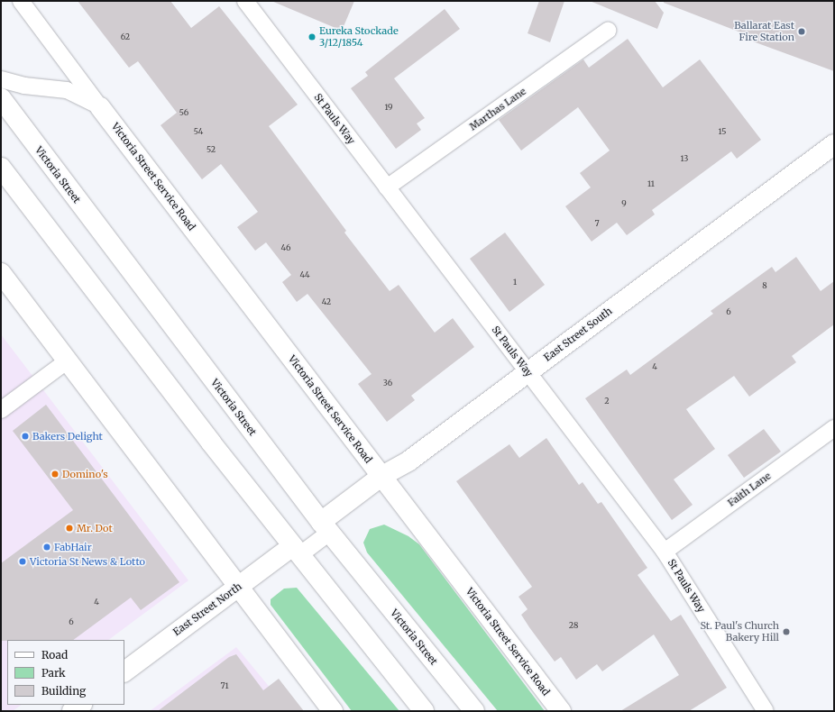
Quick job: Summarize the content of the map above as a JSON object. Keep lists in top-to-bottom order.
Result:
{
  "streets": {
    "street": [
      "Victoria Street",
      "Victoria Street Service Road",
      "East Street South",
      "East Street North"
    ],
    "lane": ["Marthas Lane", "St Pauls Way", "Faith Lane"]
  },
  "crossings": [
    ["Marthas Lane", "St Pauls Way"],
    ["St Pauls Way", "East Street South"],
    ["St Pauls Way", "Faith Lane"],
    ["Victoria Street", "East Street South"],
    ["Victoria Street Service Road", "East Street South"]
  ],
  "places": [
    "Ballarat East Fire Station",
    "Eureka Stockade 3/12/1854",
    "Bakers Delight",
    "Domino's",
    "Mr. Dot",
    "FabHair",
    "Victoria St News & Lotto",
    "St. Paul's Church Bakery Hill"
  ],
  "house_numbers": [
    "62",
    "19",
    "56",
    "54",
    "15",
    "52",
    "13",
    "11",
    "9",
    "7",
    "46",
    "44",
    "1",
    "8",
    "42",
    "6",
    "4",
    "36",
    "2",
    "4",
    "6",
    "28",
    "71"
  ],
  "legend": ["Road", "Park", "Building"]
}
